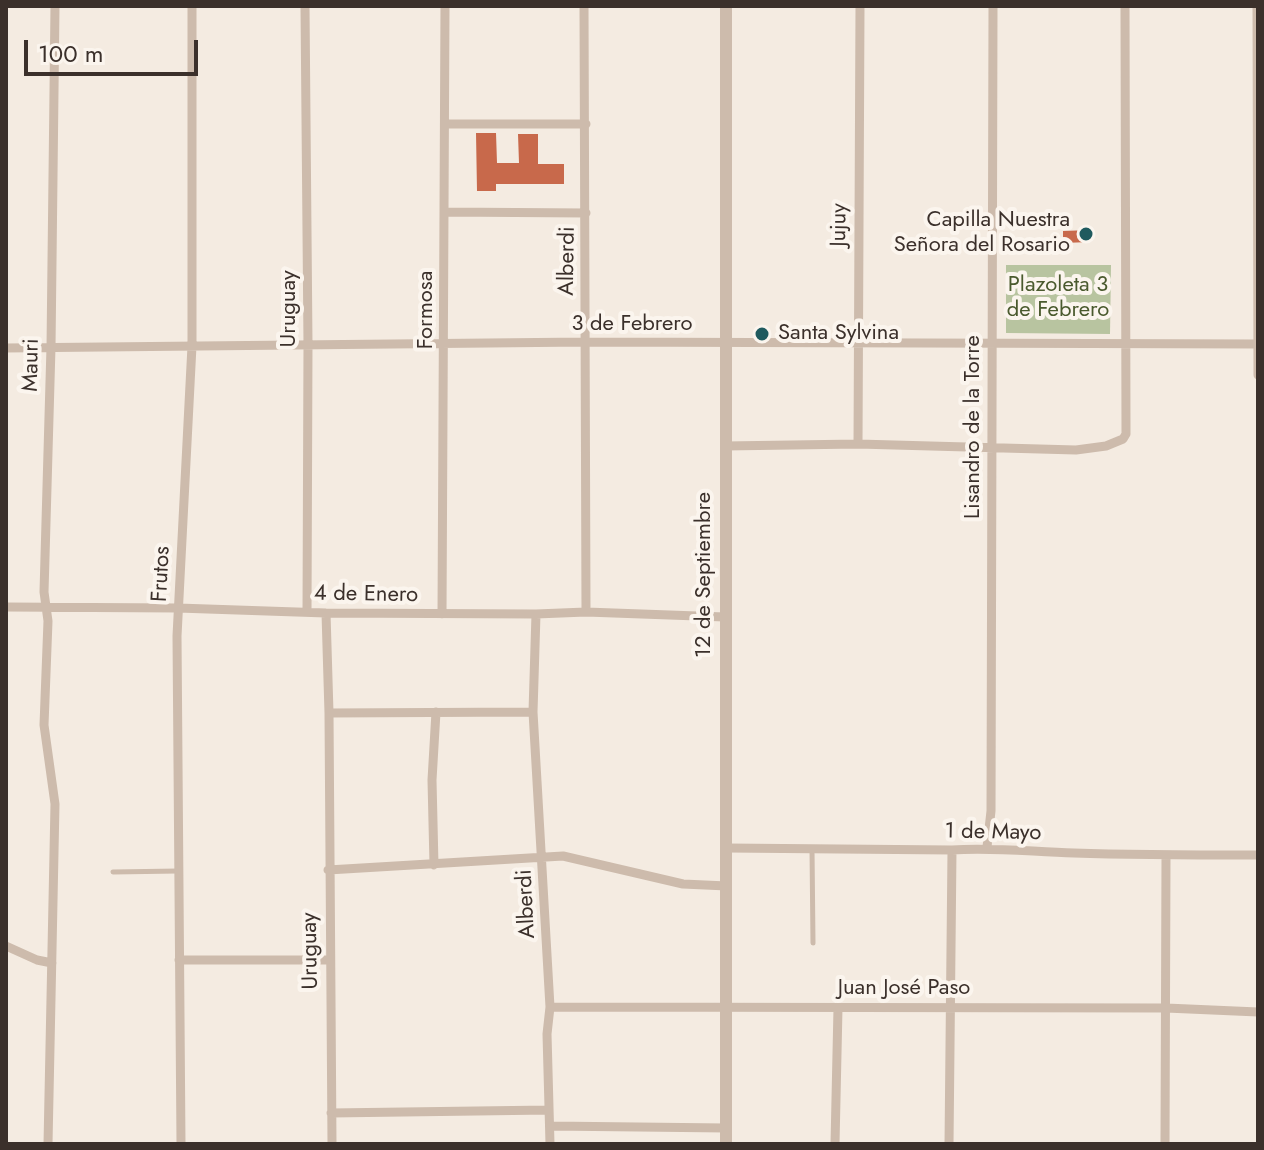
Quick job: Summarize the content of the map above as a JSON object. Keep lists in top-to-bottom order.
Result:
{
  "streets": {
    "street": [
      "Jujuy",
      "Alberdi",
      "Uruguay",
      "Formosa",
      "3 de Febrero",
      "Mauri",
      "Lisandro de la Torre",
      "Frutos",
      "12 de Septiembre",
      "4 de Enero",
      "1 de Mayo",
      "Juan José Paso"
    ]
  },
  "crossings": [
    ["Jujuy", "3 de Febrero"],
    ["Alberdi", "3 de Febrero"],
    ["Alberdi", "4 de Enero"],
    ["Alberdi", "Juan José Paso"],
    ["Uruguay", "3 de Febrero"],
    ["Uruguay", "4 de Enero"],
    ["Formosa", "3 de Febrero"],
    ["Formosa", "4 de Enero"],
    ["3 de Febrero", "Mauri"],
    ["3 de Febrero", "Lisandro de la Torre"],
    ["3 de Febrero", "Frutos"],
    ["3 de Febrero", "12 de Septiembre"],
    ["Mauri", "4 de Enero"],
    ["Lisandro de la Torre", "1 de Mayo"],
    ["Frutos", "4 de Enero"],
    ["12 de Septiembre", "4 de Enero"],
    ["12 de Septiembre", "1 de Mayo"],
    ["12 de Septiembre", "Juan José Paso"]
  ],
  "parks": ["Plazoleta 3 de Febrero"],
  "places": ["Capilla Nuestra Señora del Rosario", "Santa Sylvina"],
  "scale_bar": "100 m"
}
